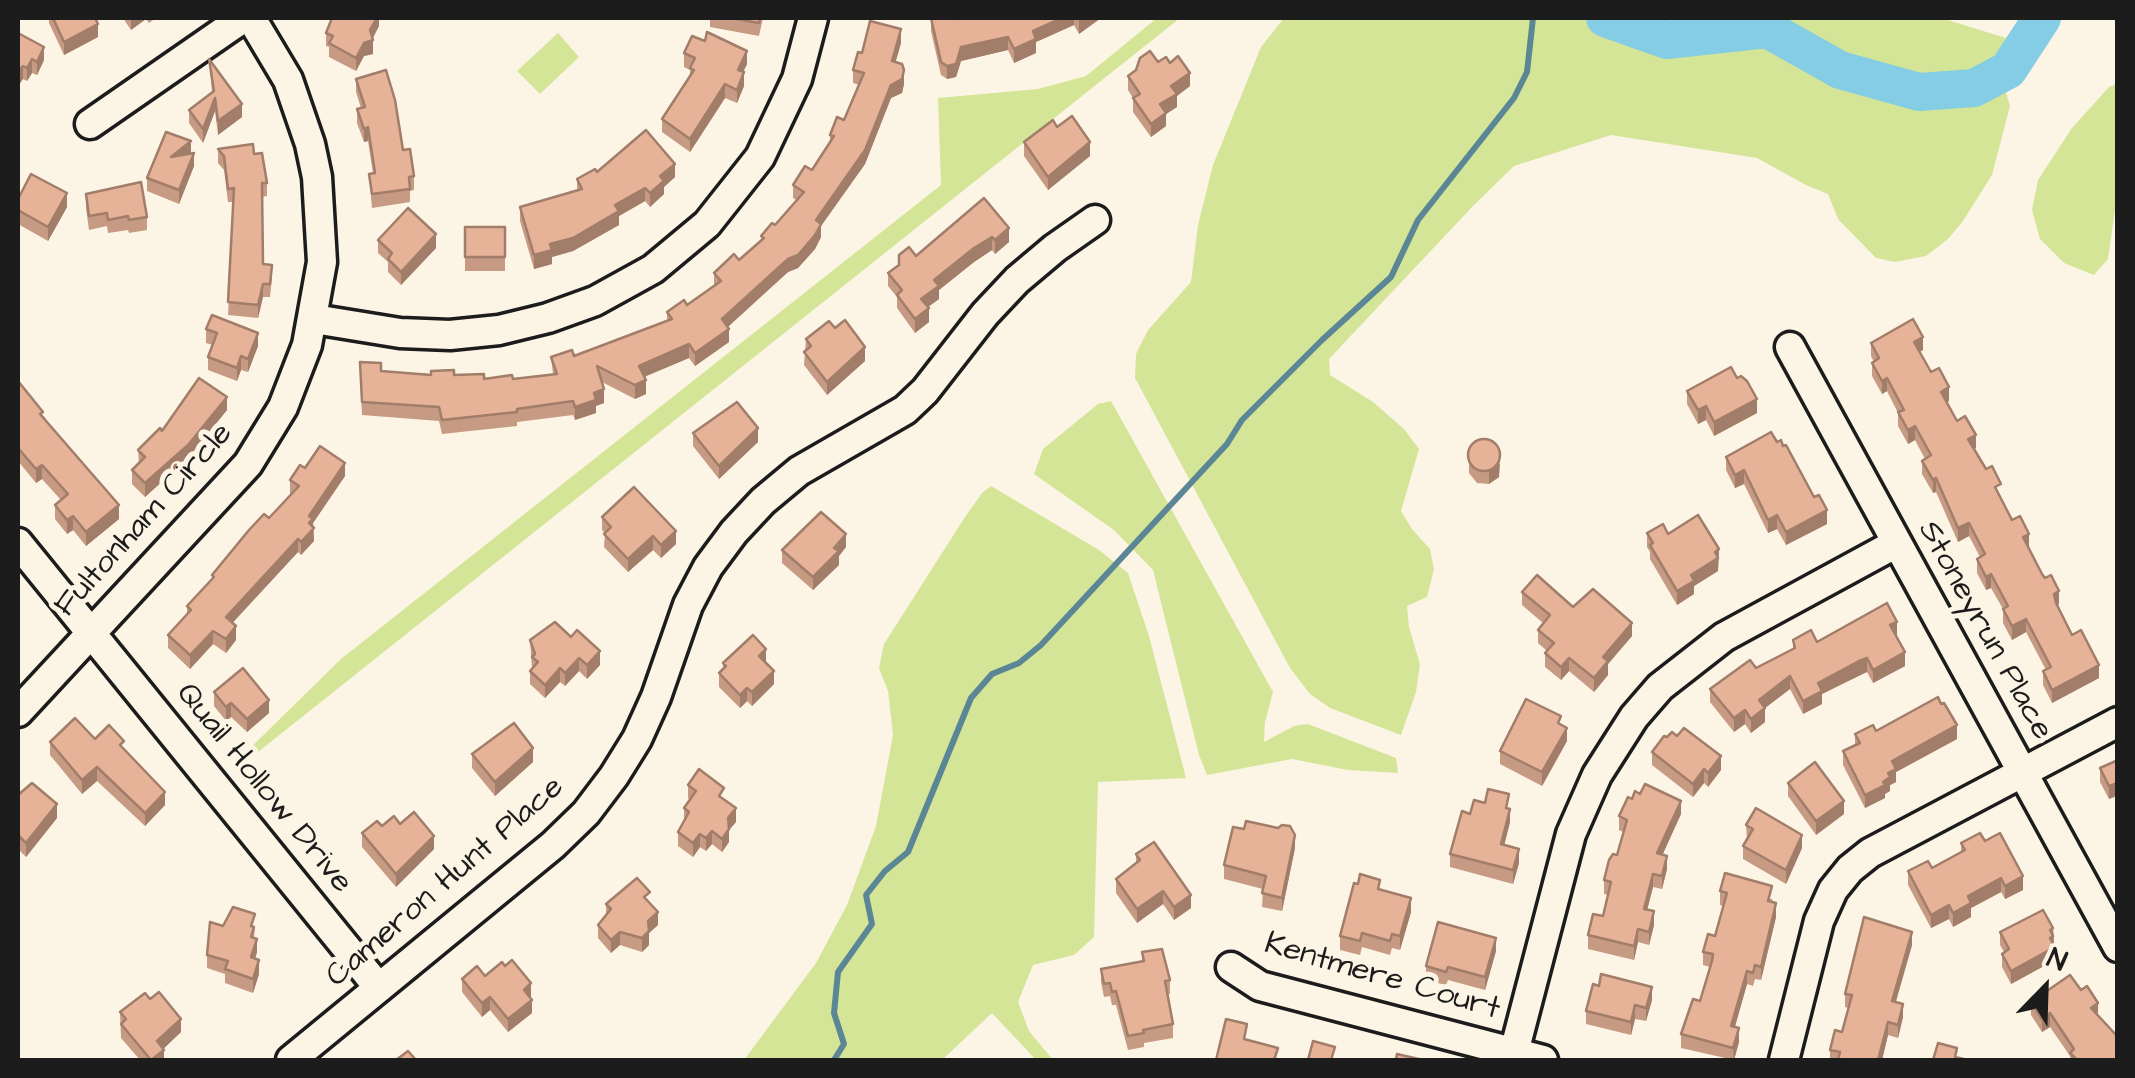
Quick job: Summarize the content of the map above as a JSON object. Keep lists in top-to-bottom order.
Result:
{
  "streets": {
    "street": [
      "Fultonham Circle",
      "Stoneyrun Place",
      "Quail Hollow Drive",
      "Cameron Hunt Place",
      "Kentmere Court"
    ]
  },
  "crossings": [
    ["Fultonham Circle", "Quail Hollow Drive"],
    ["Quail Hollow Drive", "Cameron Hunt Place"]
  ],
  "north": "top right"
}
